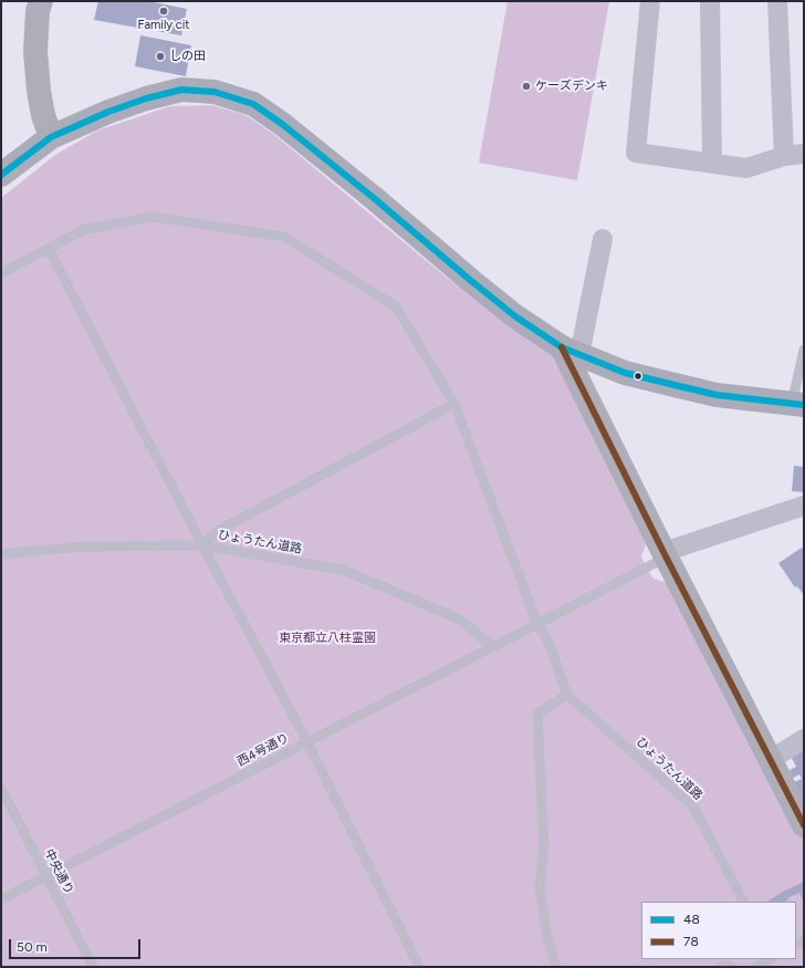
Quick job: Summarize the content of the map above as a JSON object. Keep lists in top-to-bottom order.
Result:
{
  "streets": {
    "lane": ["ひょうたん道路", "西4号通り", "中央通り"]
  },
  "crossings": [
    ["ひょうたん道路", "西4号通り"],
    ["西4号通り", "中央通り"]
  ],
  "parks": ["東京都立八柱霊園"],
  "places": ["Family cit", "しの田", "ケーズデンキ"],
  "lines": ["transit line 48", "transit line 78"],
  "legend": ["48", "78"],
  "scale_bar": "50 m"
}
